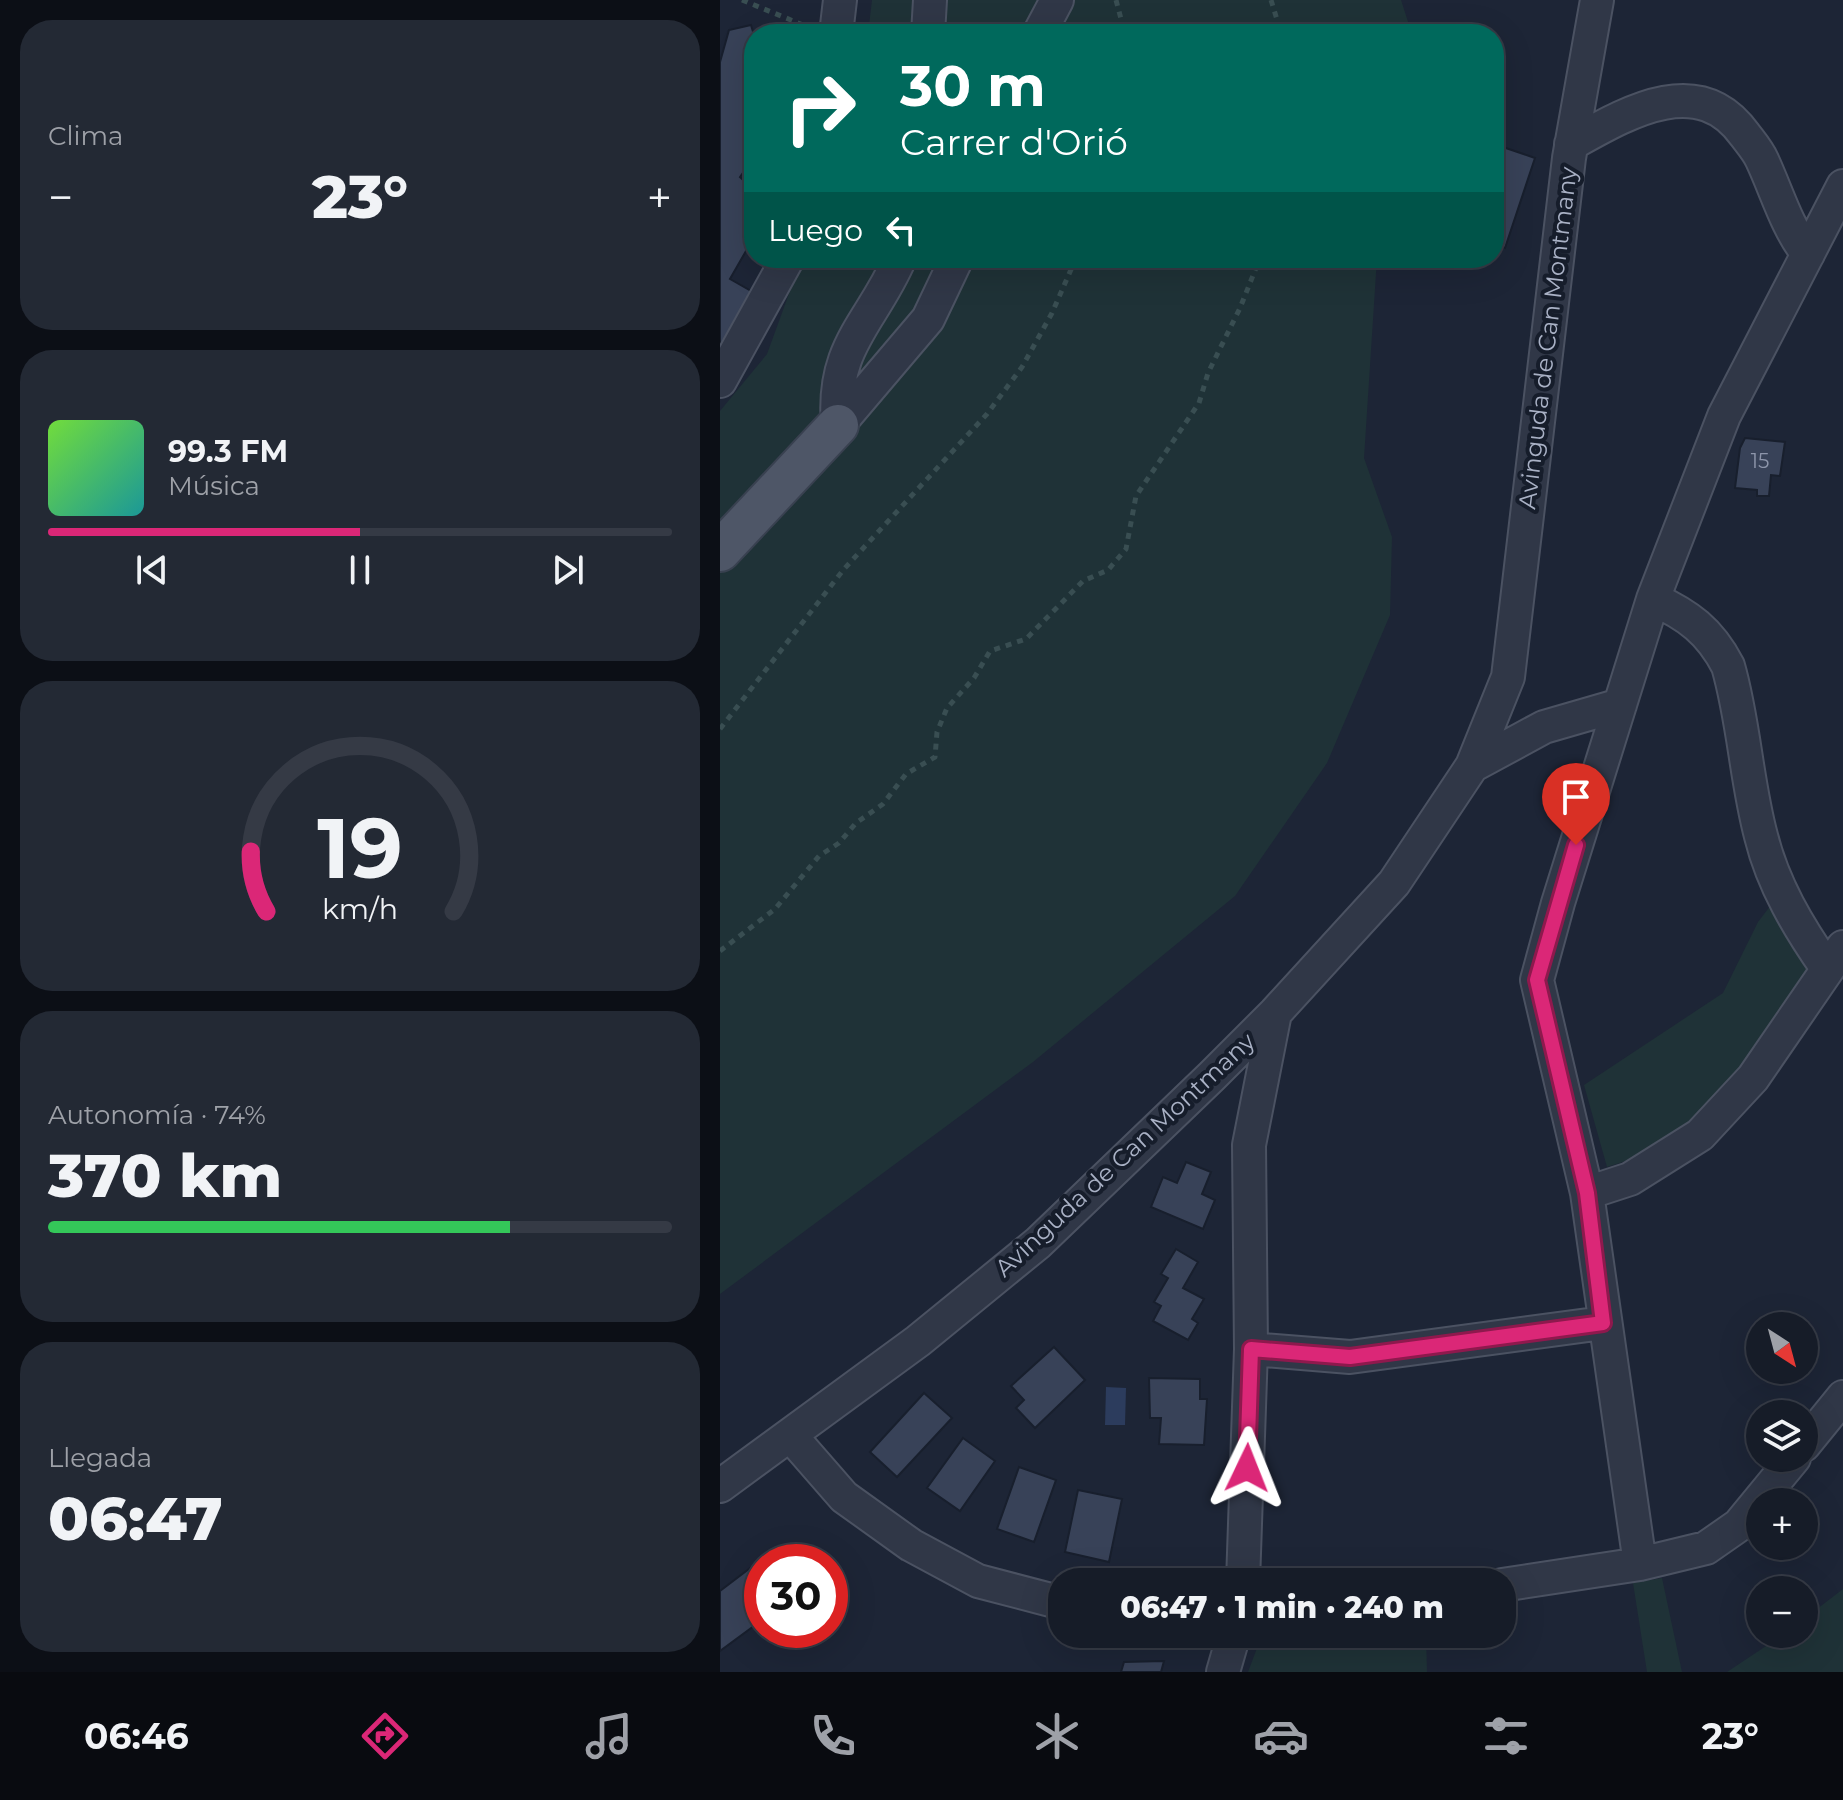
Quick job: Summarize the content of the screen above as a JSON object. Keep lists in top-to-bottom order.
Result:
{
  "streets": {
    "street": ["Avinguda de Can Montmany"]
  },
  "house_numbers": ["15"],
  "north": "bottom right",
  "page": {
    "tile": [
      "Clima",
      ["Autonomía · 74%", "370 km"],
      ["Llegada", "06:47"]
    ],
    "turn": ["30 m", "Carrer d'Orió"],
    "heat": ["−", "23°", "+"],
    "then": "Luego",
    "song": ["99.3 FM", "Música"],
    "map_buttons": ["+", "−"],
    "limit": "30",
    "trip": "06:47 · 1 min · 240 m",
    "tabs": ["06:46", "23°"],
    "gauge": ["19", "km/h"]
  }
}
